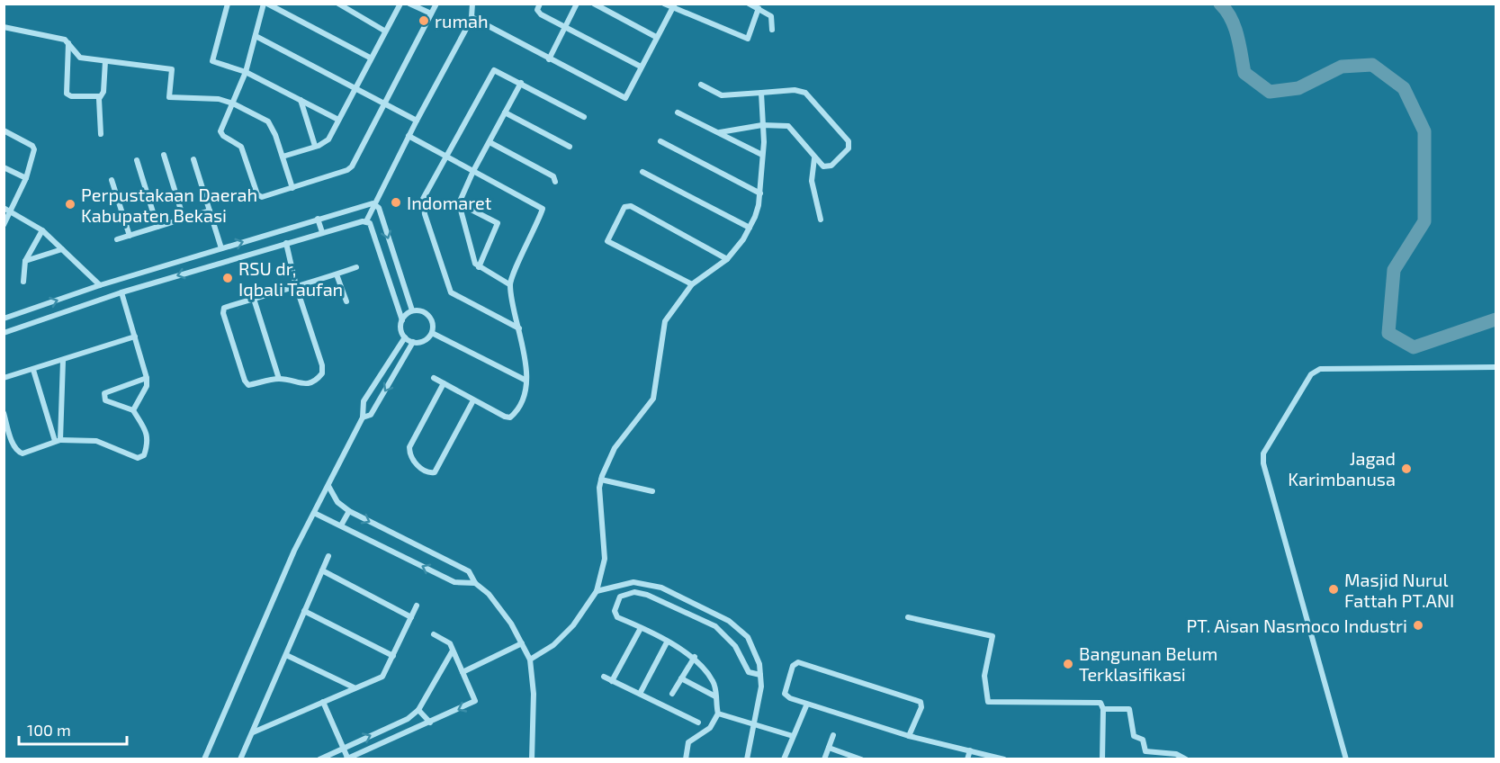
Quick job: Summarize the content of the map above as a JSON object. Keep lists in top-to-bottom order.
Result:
{
  "places": [
    "rumah",
    "Indomaret",
    "Perpustakaan Daerah Kabupaten Bekasi",
    "RSU dr, Iqbali Taufan",
    "Jagad Karimbanusa",
    "Masjid Nurul Fattah PT.ANI",
    "PT. Aisan Nasmoco Industri",
    "Bangunan Belum Terklasifikasi"
  ],
  "scale_bar": "100 m"
}
